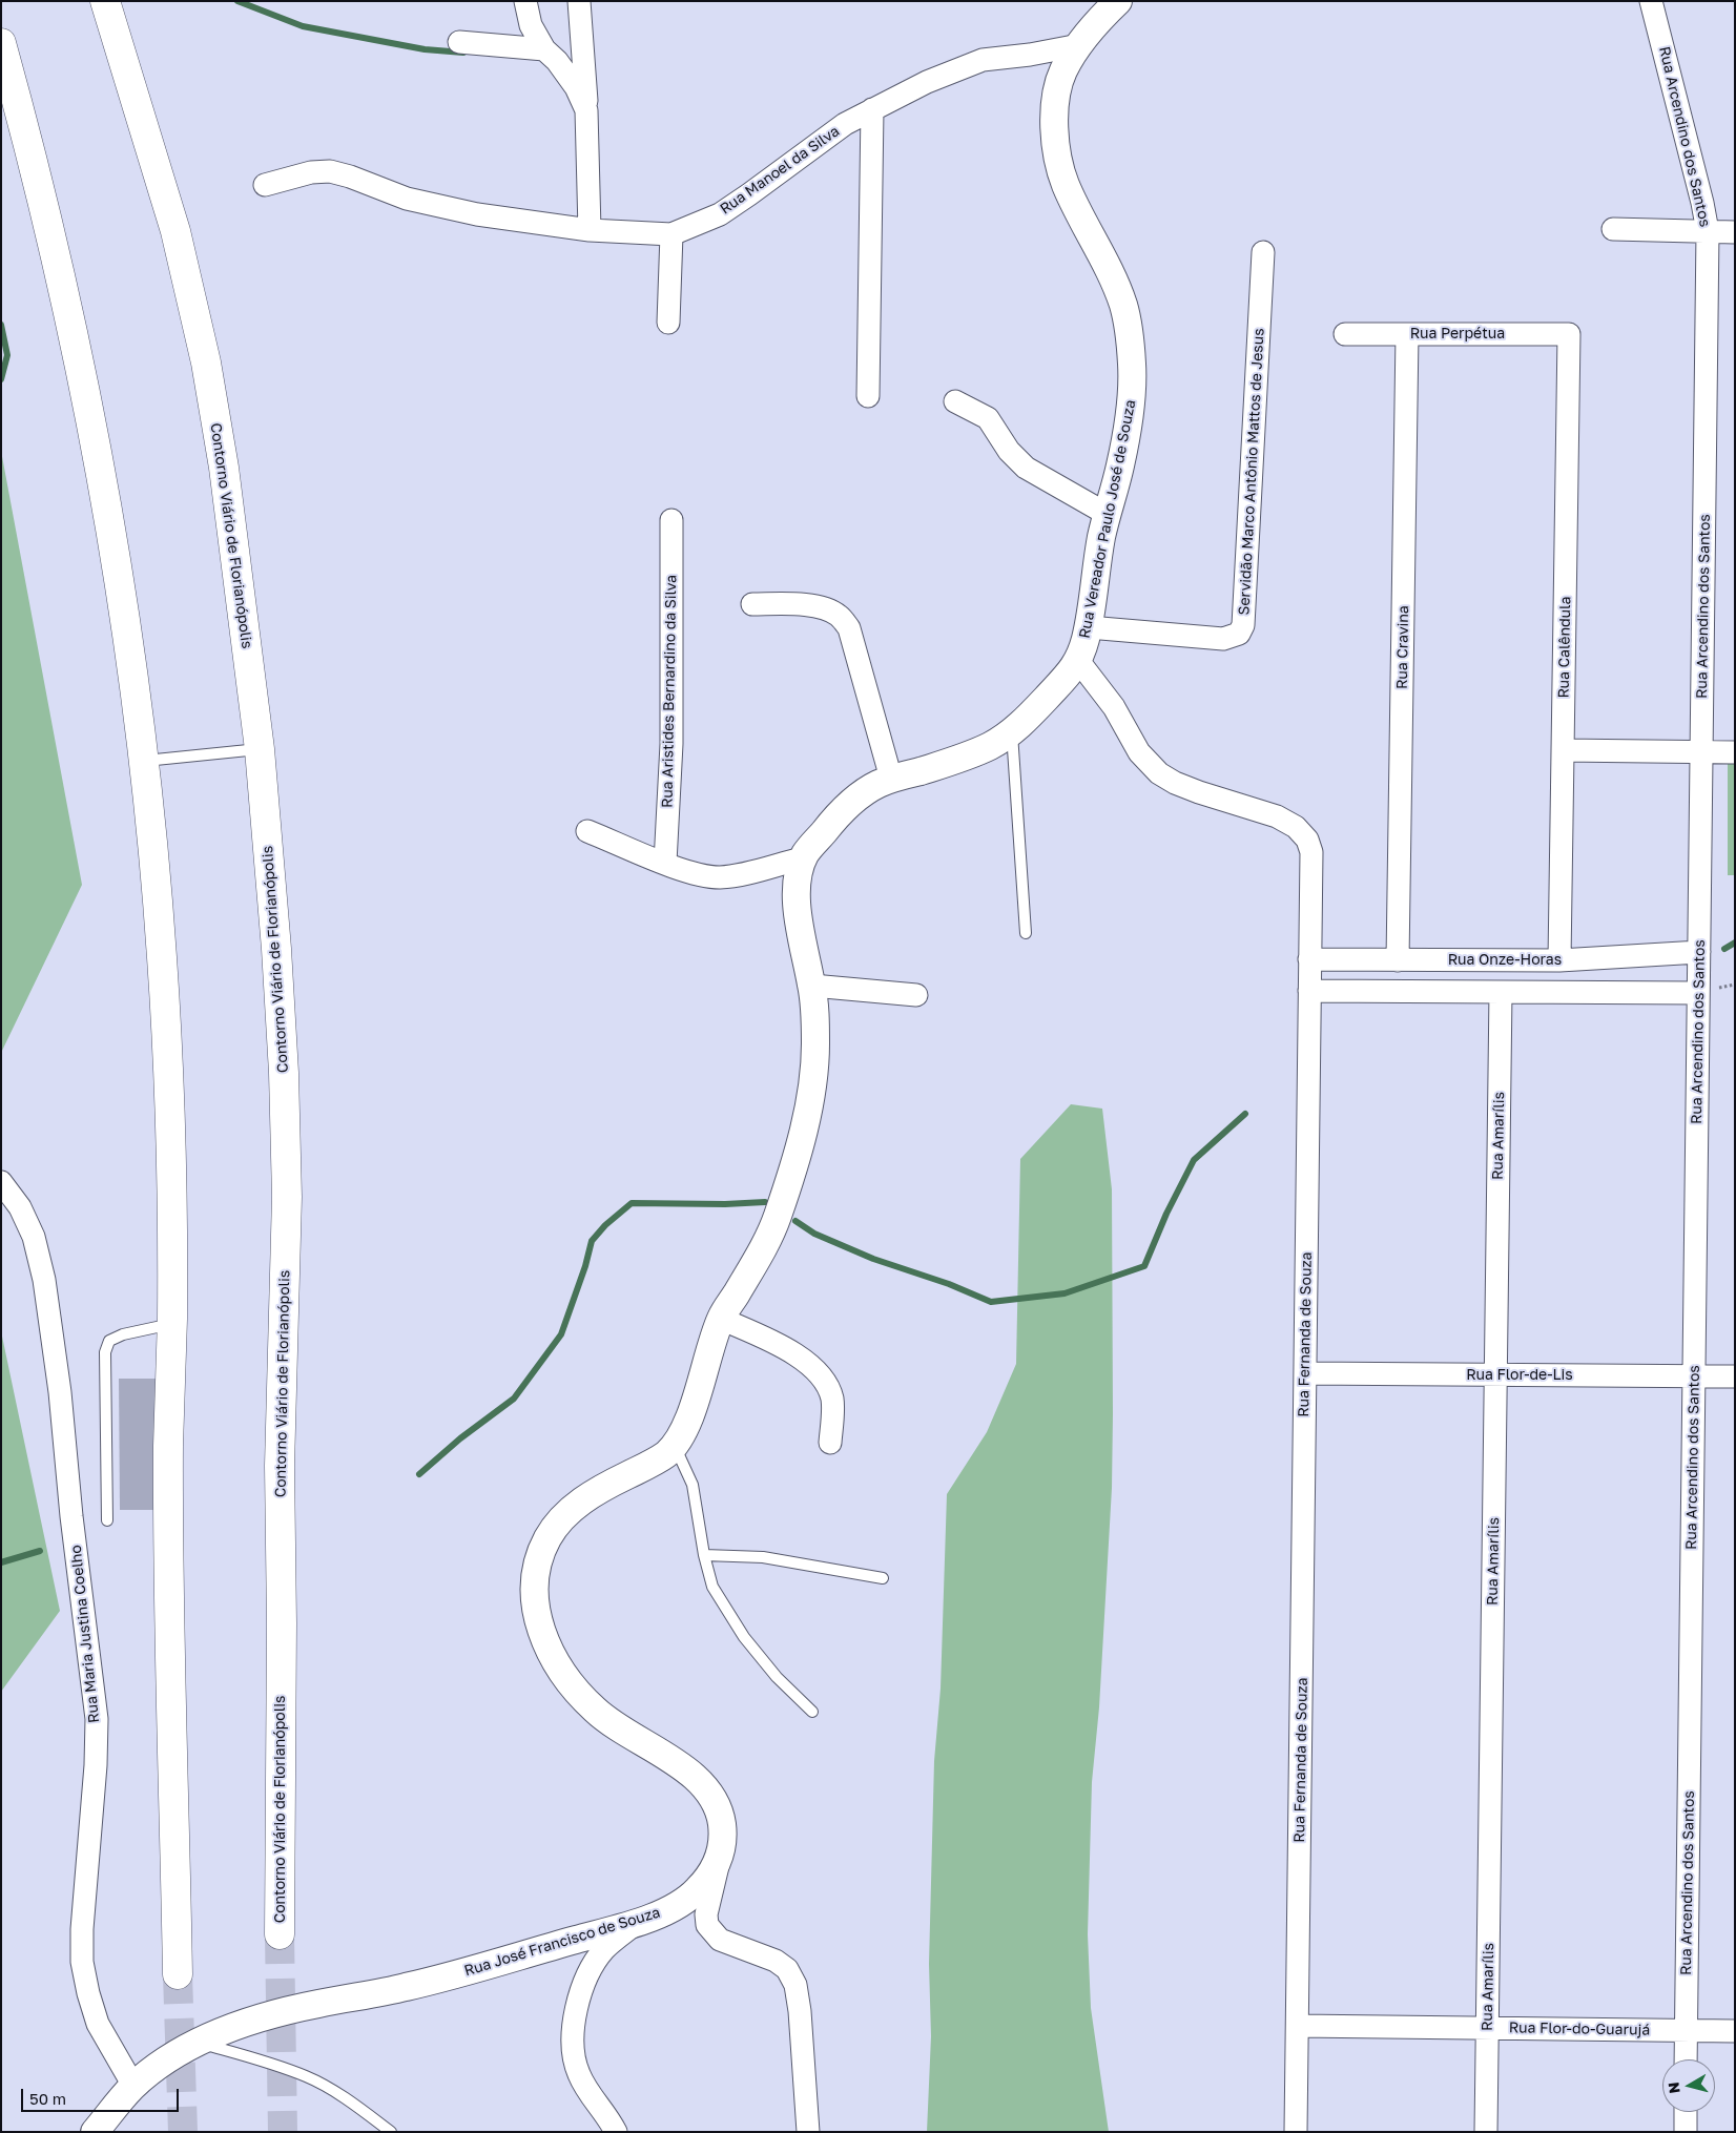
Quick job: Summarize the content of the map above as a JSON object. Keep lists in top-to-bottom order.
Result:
{
  "streets": {
    "highway": ["Contorno Viário de Florianópolis"],
    "street": [
      "Rua Arcendino dos Santos",
      "Rua Manoel da Silva",
      "Rua Perpétua",
      "Servidão Marco Antônio Mattos de Jesus",
      "Rua Vereador Paulo José de Souza",
      "Rua Cravina",
      "Rua Calêndula",
      "Rua Aristides Bernardino da Silva",
      "Rua Onze-Horas",
      "Rua Amarílis",
      "Rua Fernanda de Souza",
      "Rua Flor-de-Lis",
      "Rua Maria Justina Coelho",
      "Rua José Francisco de Souza",
      "Rua Flor-do-Guarujá"
    ]
  },
  "crossings": [
    ["Rua Arcendino dos Santos", "Rua Onze-Horas"],
    ["Rua Arcendino dos Santos", "Rua Flor-de-Lis"],
    ["Rua Arcendino dos Santos", "Rua Flor-do-Guarujá"],
    ["Rua Manoel da Silva", "Rua Vereador Paulo José de Souza"],
    ["Rua Perpétua", "Rua Cravina"],
    ["Rua Perpétua", "Rua Calêndula"],
    ["Servidão Marco Antônio Mattos de Jesus", "Rua Vereador Paulo José de Souza"],
    ["Rua Vereador Paulo José de Souza", "Rua Fernanda de Souza"],
    ["Rua Cravina", "Rua Onze-Horas"],
    ["Rua Calêndula", "Rua Onze-Horas"],
    ["Rua Onze-Horas", "Rua Fernanda de Souza"],
    ["Rua Amarílis", "Rua Flor-de-Lis"],
    ["Rua Amarílis", "Rua Flor-do-Guarujá"],
    ["Rua Fernanda de Souza", "Rua Flor-de-Lis"],
    ["Rua Fernanda de Souza", "Rua Flor-do-Guarujá"],
    ["Rua Maria Justina Coelho", "Rua José Francisco de Souza"]
  ],
  "scale_bar": "50 m",
  "north": "left"
}
